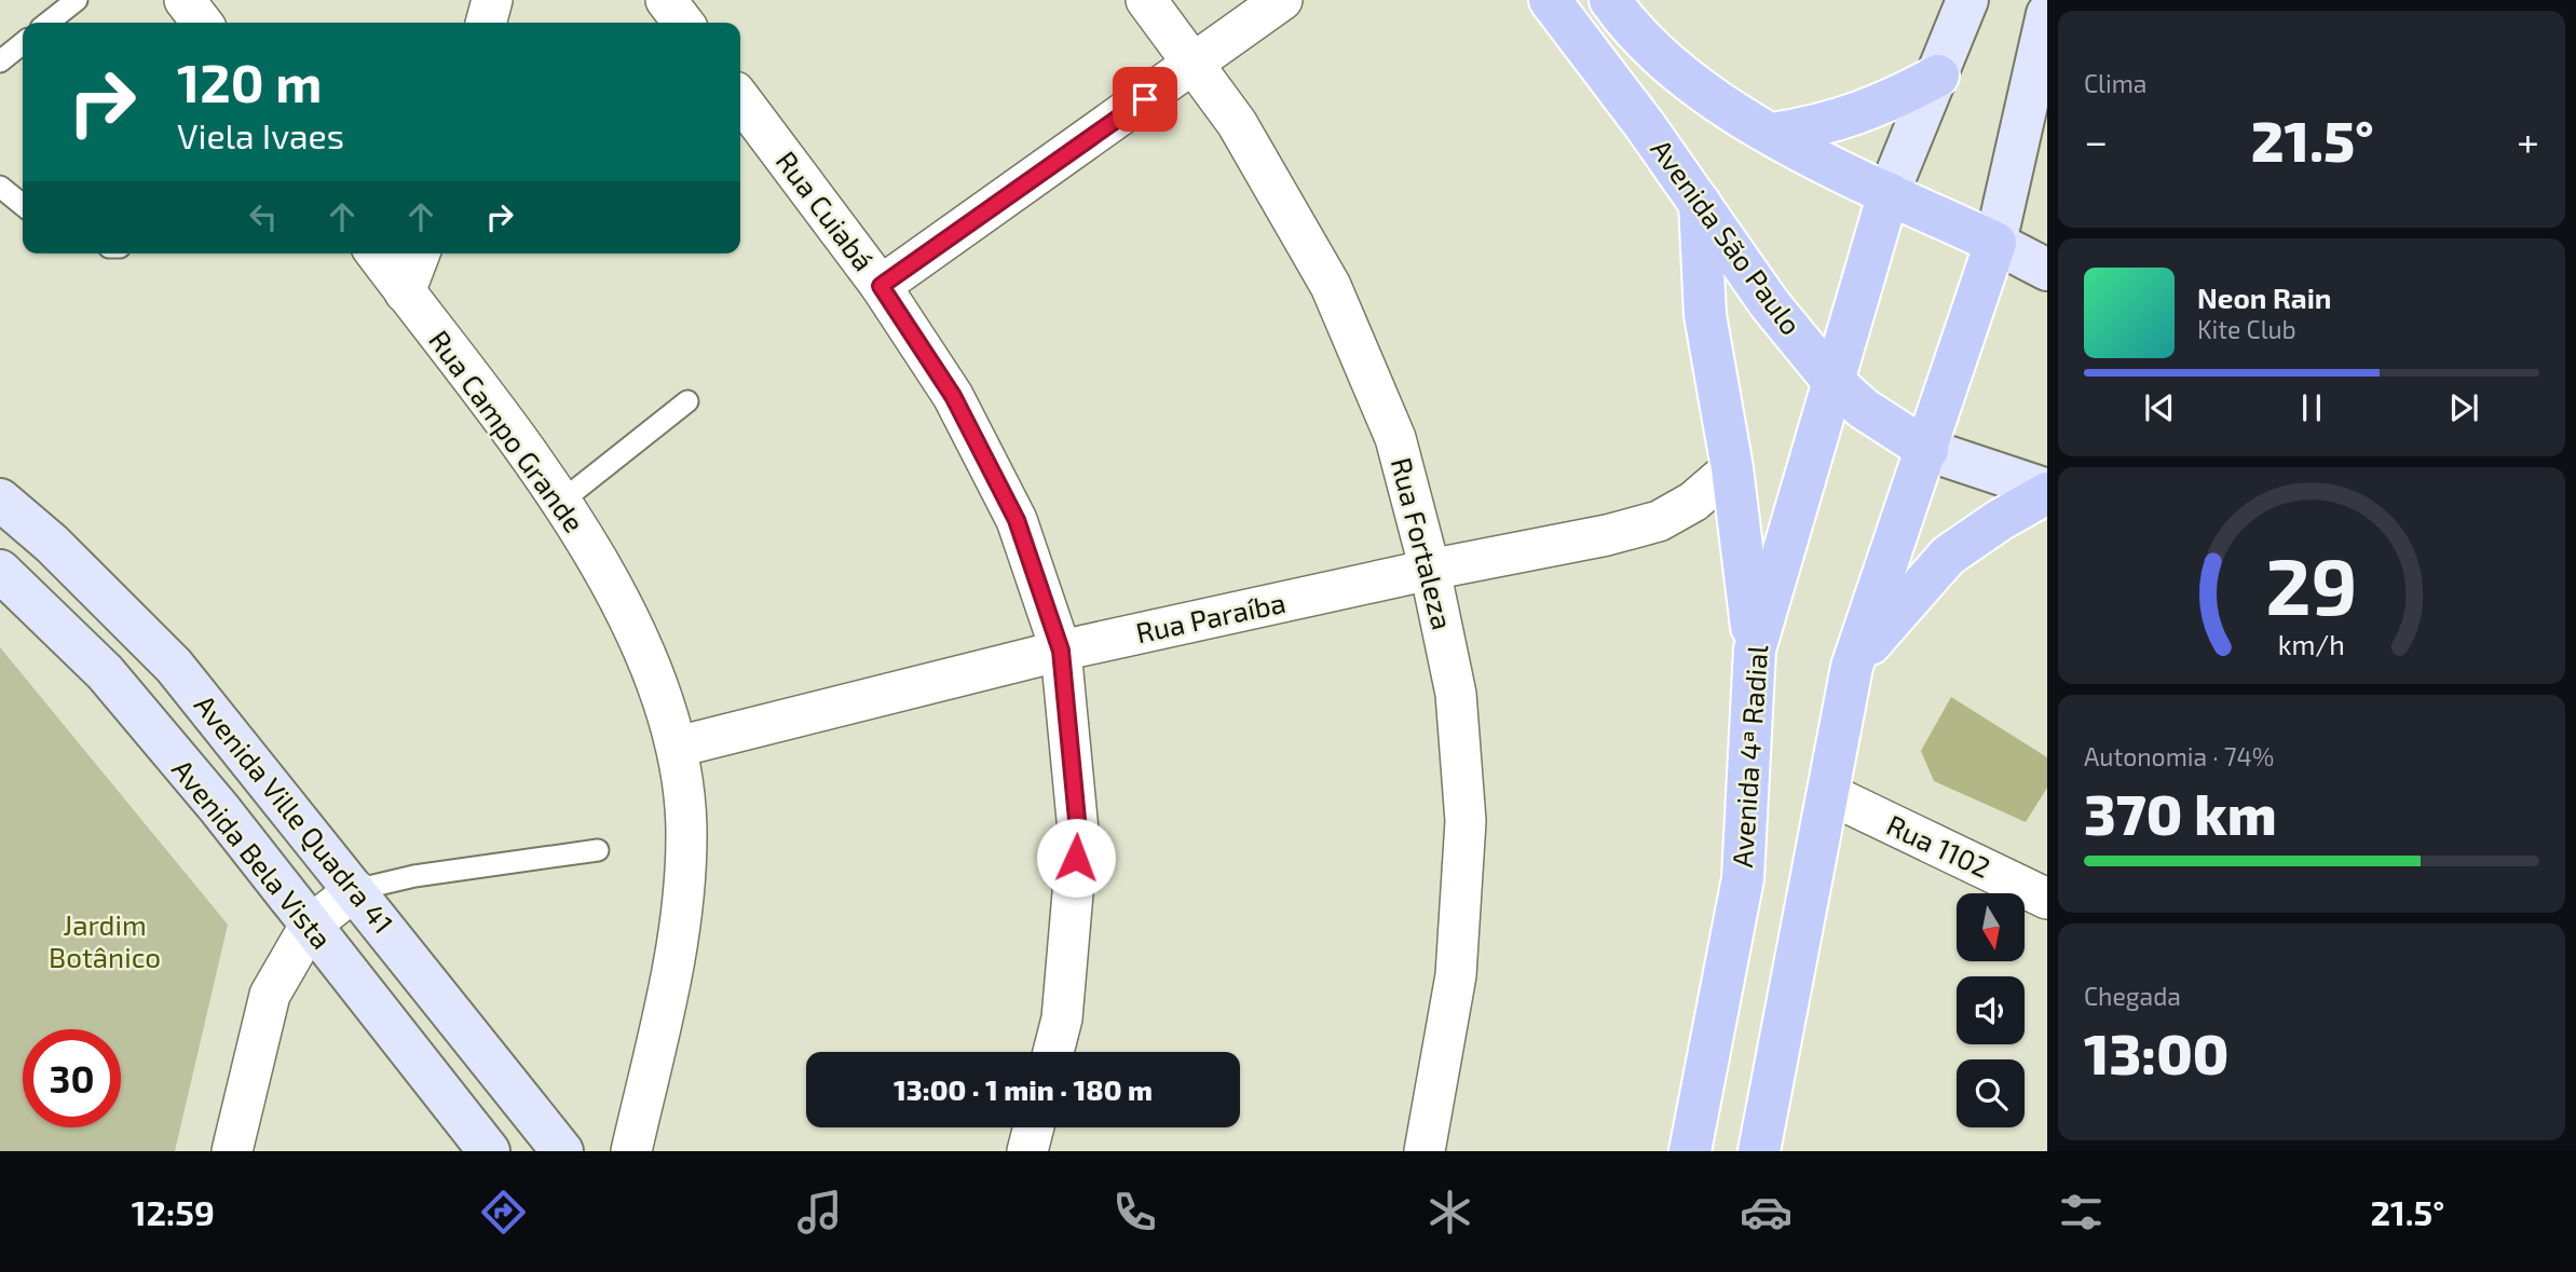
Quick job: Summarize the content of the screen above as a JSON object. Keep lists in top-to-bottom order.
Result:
{
  "streets": {
    "main road": [
      "Avenida São Paulo",
      "Avenida 4ª Radial",
      "Avenida Ville Quadra 41",
      "Avenida Bela Vista"
    ],
    "street": [
      "Rua Cuiabá",
      "Rua Campo Grande",
      "Rua Fortaleza",
      "Rua Paraíba",
      "Rua 1102"
    ]
  },
  "crossings": [
    ["Rua Cuiabá", "Rua Paraíba"],
    ["Avenida São Paulo", "Avenida 4ª Radial"],
    ["Rua Campo Grande", "Rua Paraíba"],
    ["Rua Fortaleza", "Rua Paraíba"]
  ],
  "parks": ["Jardim Botânico"],
  "north": "bottom",
  "page": {
    "tile": [
      "Clima",
      ["Autonomia · 74%", "370 km"],
      ["Chegada", "13:00"]
    ],
    "turn": ["120 m", "Viela Ivaes"],
    "heat": ["−", "21.5°", "+"],
    "song": ["Neon Rain", "Kite Club"],
    "limit": "30",
    "trip": "13:00 · 1 min · 180 m",
    "tabs": ["12:59", "21.5°"],
    "gauge": ["29", "km/h"]
  }
}
